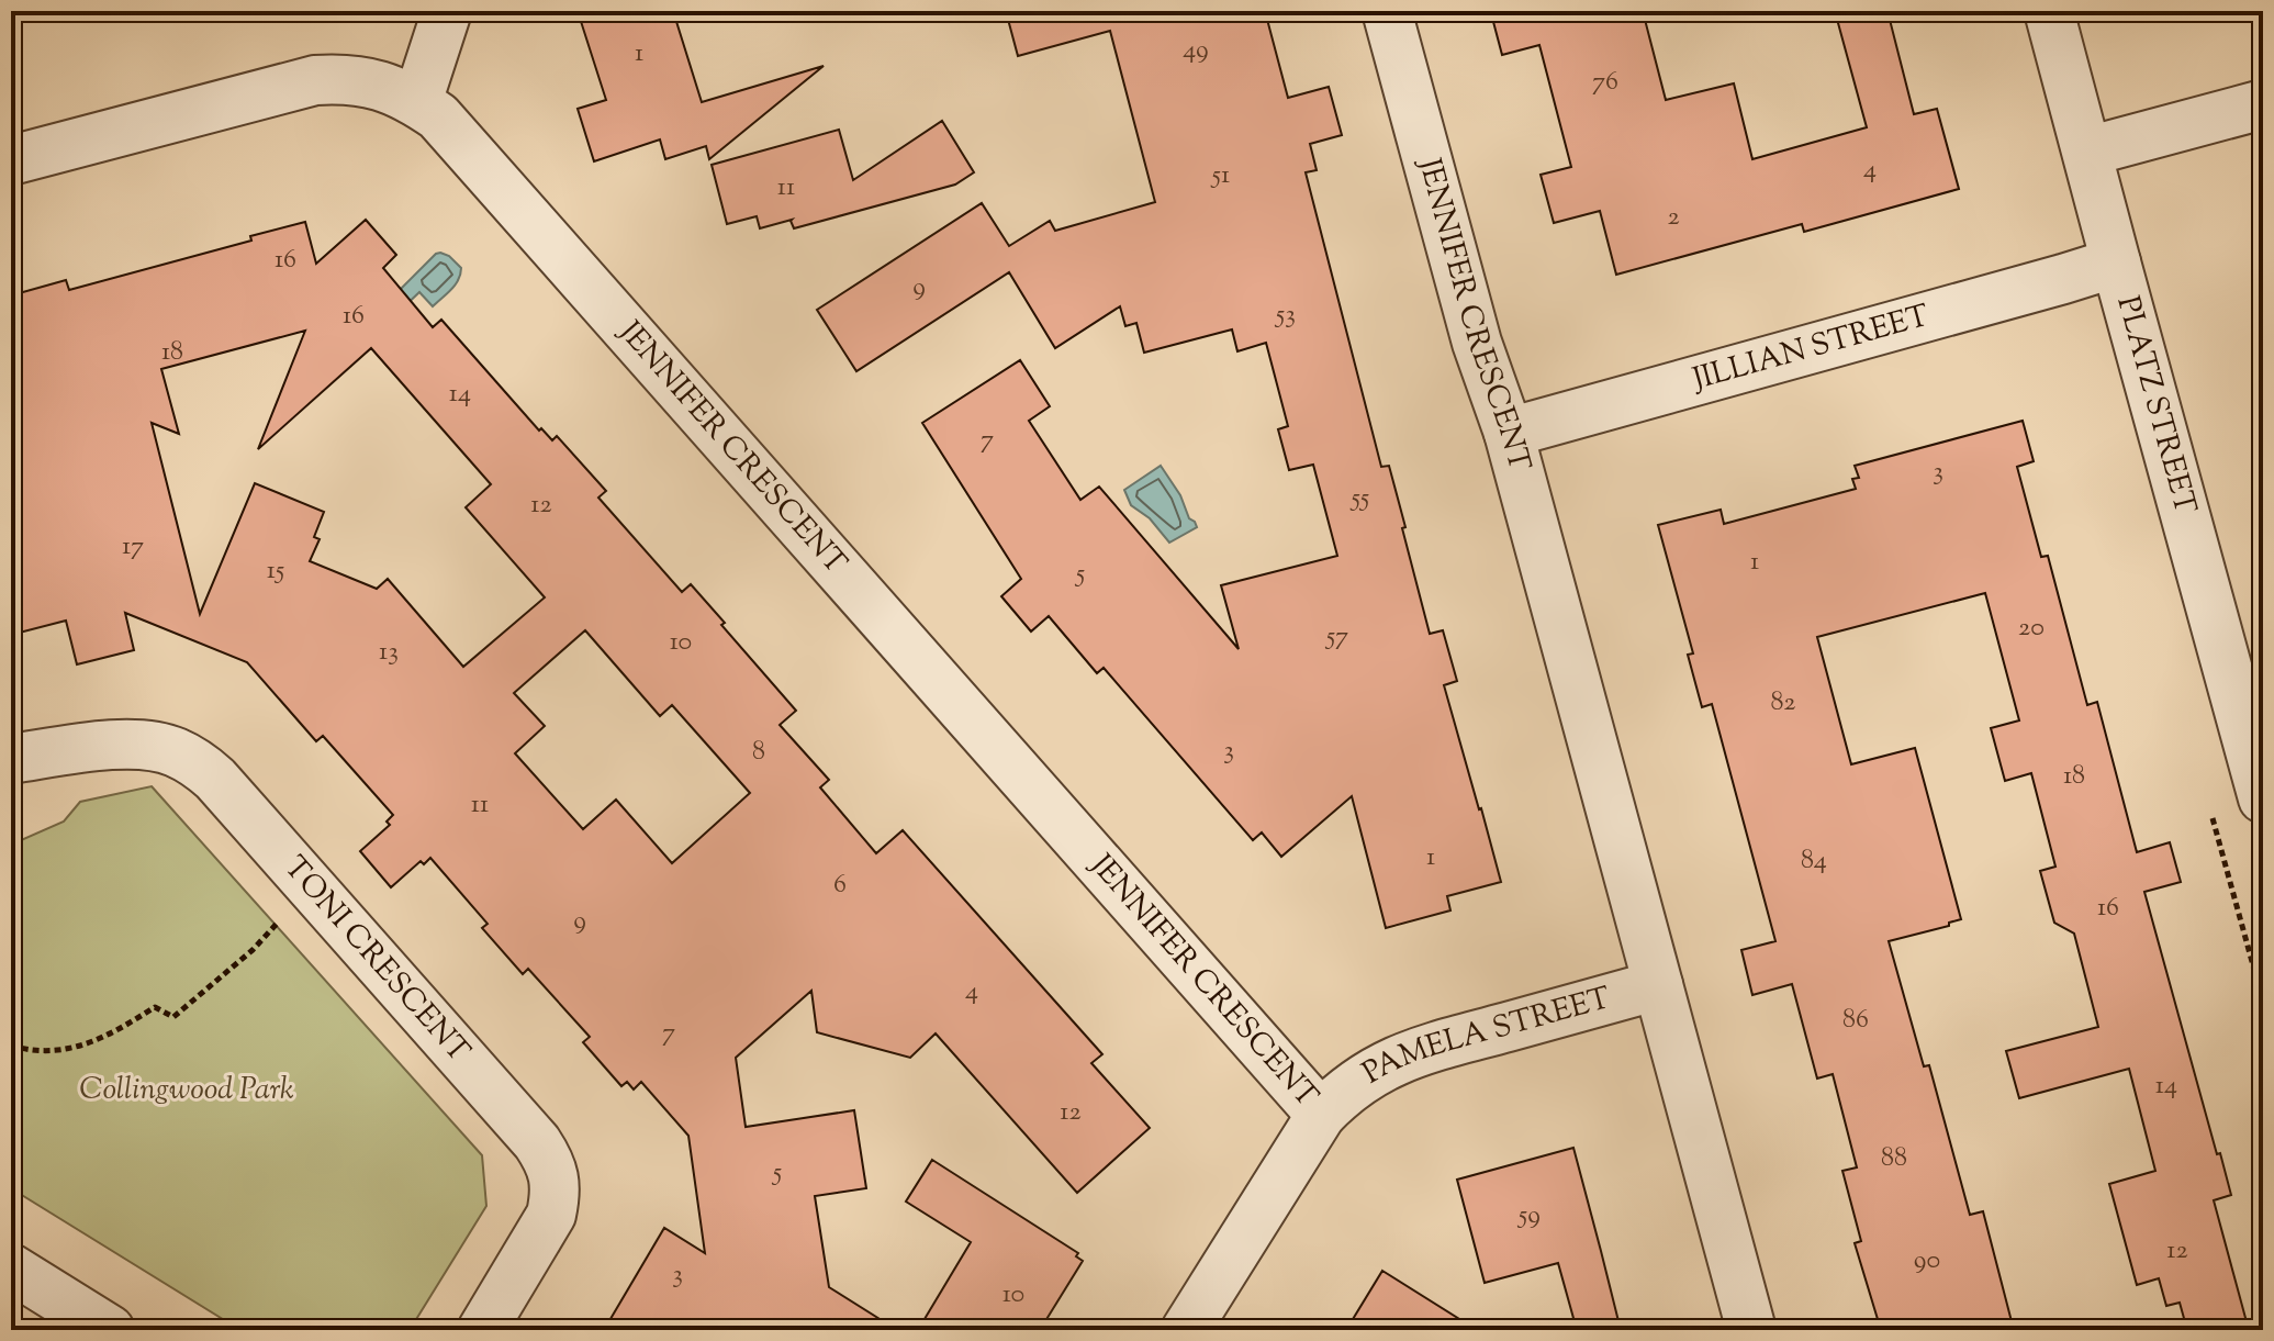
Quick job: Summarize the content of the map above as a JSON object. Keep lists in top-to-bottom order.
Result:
{
  "streets": {
    "street": [
      "JENNIFER CRESCENT",
      "JILLIAN STREET",
      "PLATZ STREET",
      "TONI CRESCENT",
      "PAMELA STREET"
    ]
  },
  "crossings": [
    ["JENNIFER CRESCENT", "JILLIAN STREET"],
    ["JENNIFER CRESCENT", "PAMELA STREET"],
    ["JILLIAN STREET", "PLATZ STREET"]
  ],
  "parks": ["Collingwood Park"],
  "house_numbers": [
    "49",
    "1",
    "76",
    "4",
    "51",
    "11",
    "2",
    "16",
    "9",
    "53",
    "16",
    "18",
    "14",
    "7",
    "3",
    "55",
    "12",
    "17",
    "1",
    "15",
    "5",
    "20",
    "57",
    "10",
    "13",
    "82",
    "3",
    "8",
    "18",
    "11",
    "1",
    "84",
    "6",
    "16",
    "9",
    "4",
    "86",
    "7",
    "14",
    "12",
    "88",
    "5",
    "59",
    "12",
    "90",
    "3",
    "10"
  ]
}
